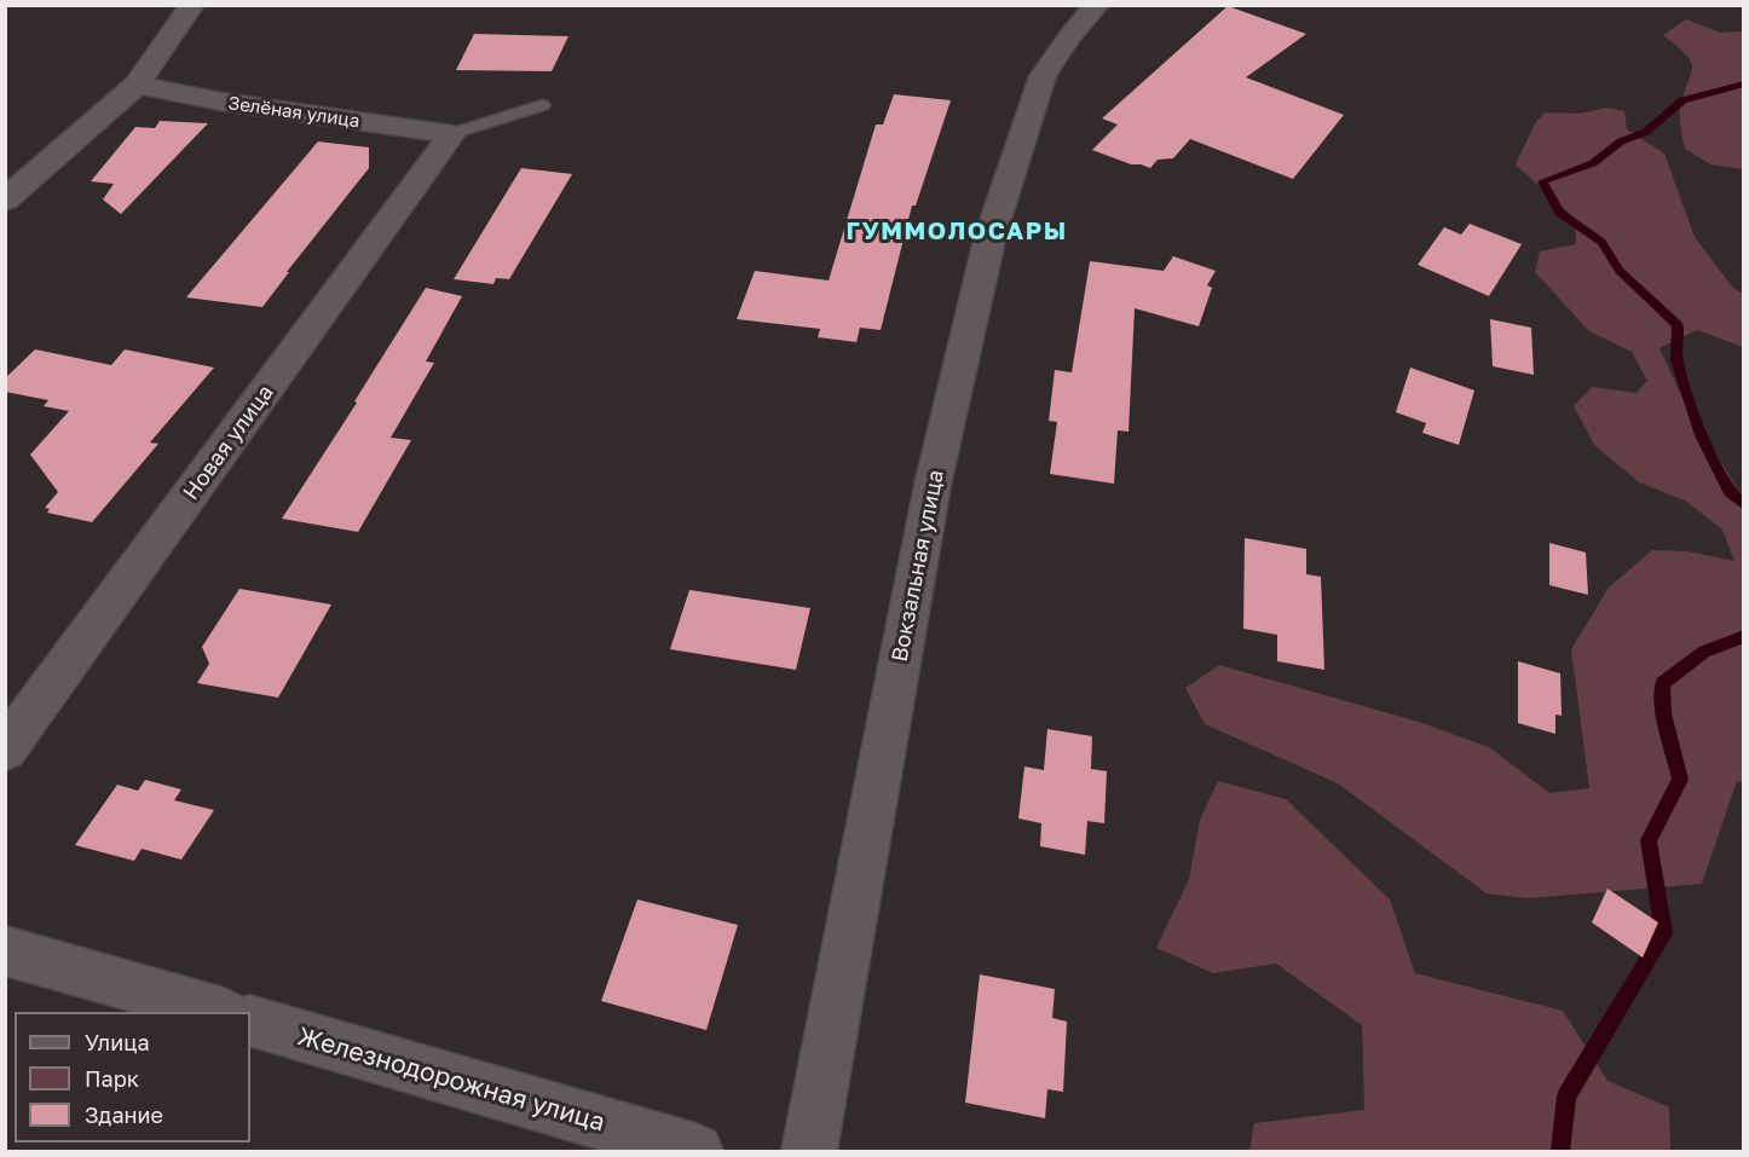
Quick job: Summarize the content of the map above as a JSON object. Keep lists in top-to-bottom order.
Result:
{
  "streets": {
    "street": [
      "Зелёная улица",
      "Новая улица",
      "Вокзальная улица",
      "Железнодорожная улица"
    ]
  },
  "crossings": [
    ["Зелёная улица", "Новая улица"]
  ],
  "districts": ["ГУММОЛОСАРЫ"],
  "legend": ["Улица", "Парк", "Здание"]
}
